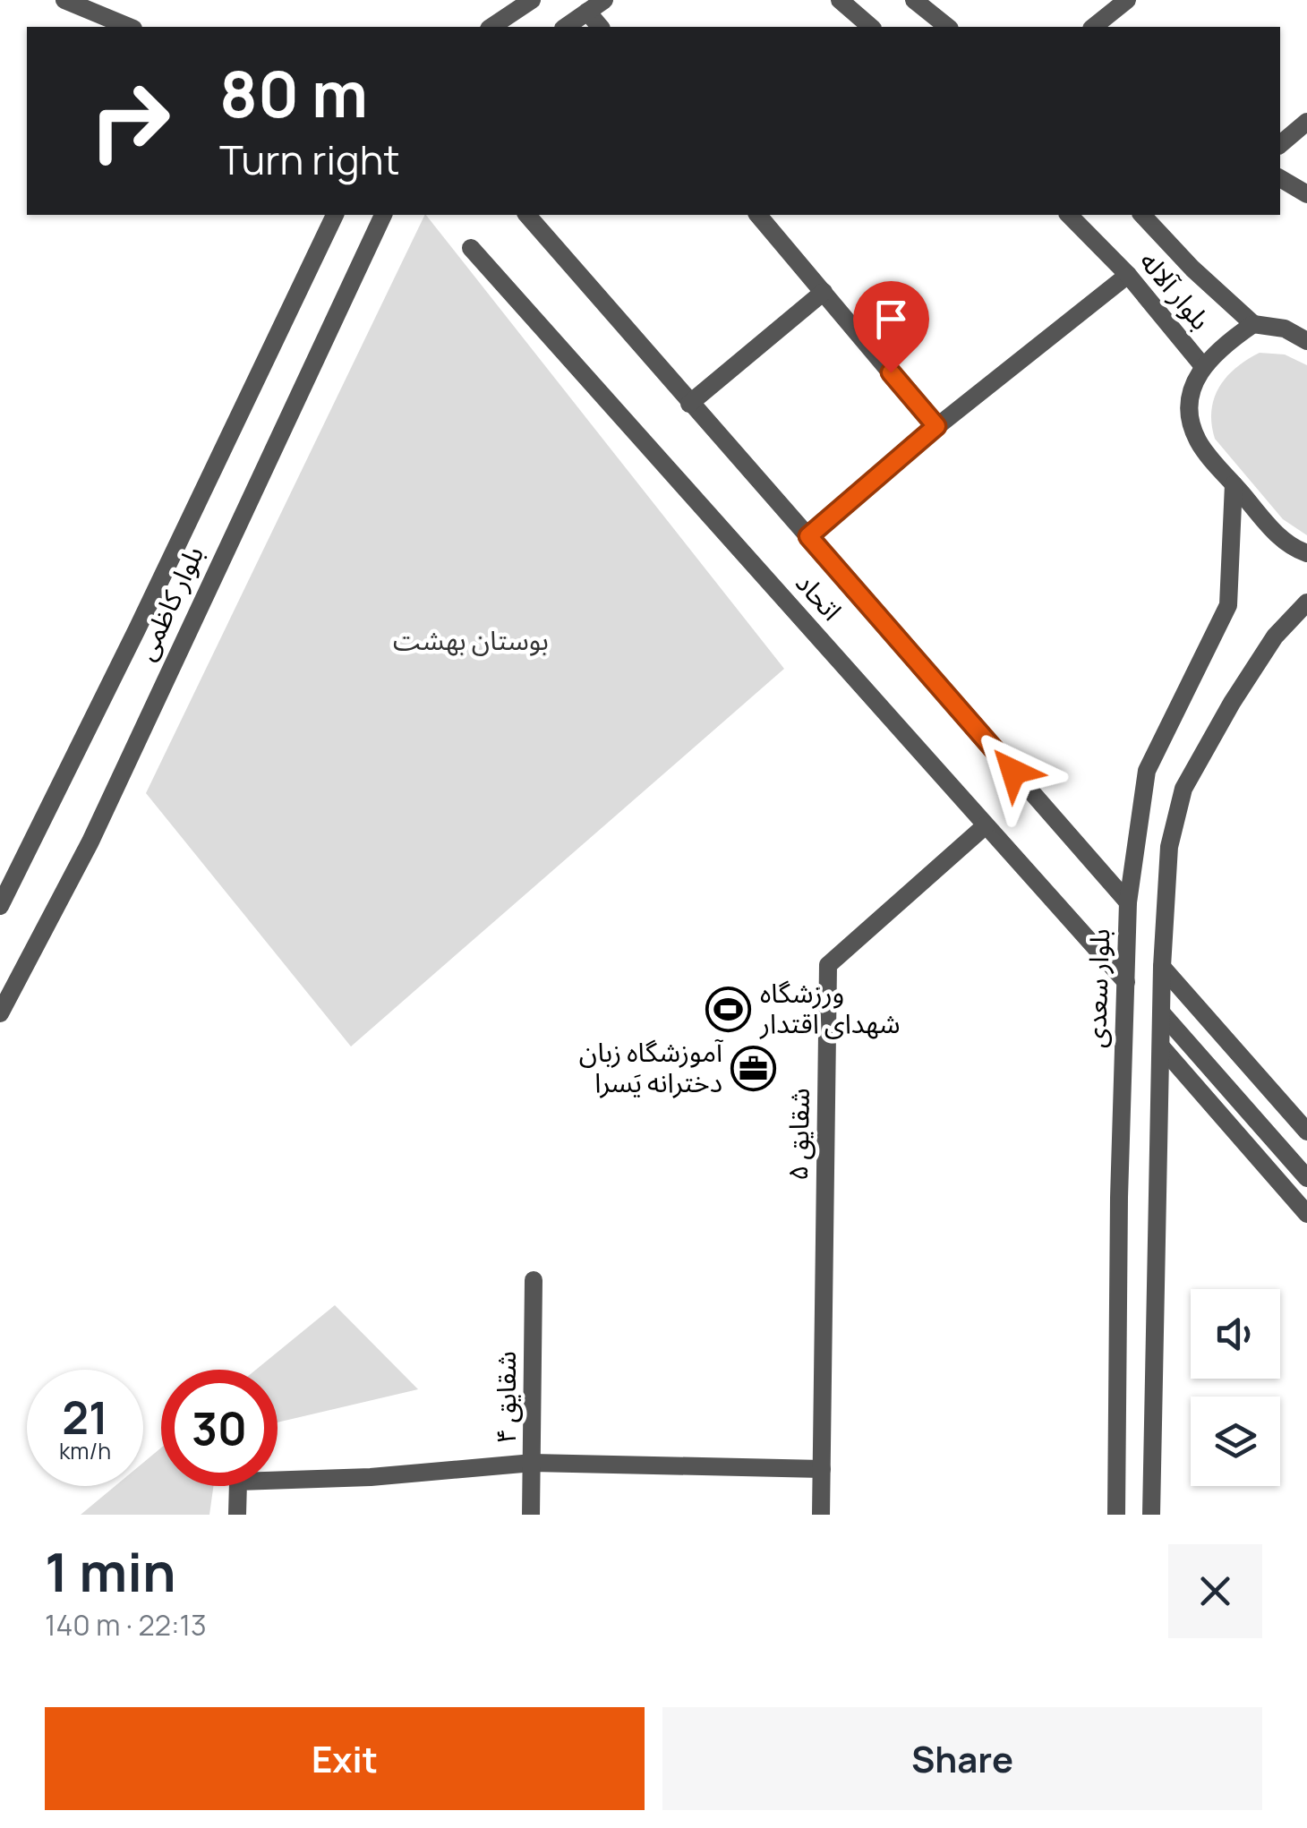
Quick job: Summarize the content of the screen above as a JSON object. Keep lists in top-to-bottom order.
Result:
{
  "streets": {
    "street": [
      "بلوار آلاله",
      "اتحاد",
      "بلوار کاظمی",
      "بلوار سعدی",
      "شقایق ۵",
      "شقایق ۴"
    ]
  },
  "crossings": [
    ["اتحاد", "بلوار سعدی"],
    ["اتحاد", "شقایق ۵"]
  ],
  "parks": ["بوستان بهشت"],
  "places": {
    "sports": ["ورزشگاه شهدای اقتدار"],
    "office": ["آموزشگاه زبان دخترانه یَسرا"]
  },
  "page": {
    "turn": ["80 m", "Turn right"],
    "speed": "21 km/h",
    "limit": "30",
    "heading": ["1 min", "140 m · 22:13"],
    "buttons": ["Exit", "Share"]
  }
}
